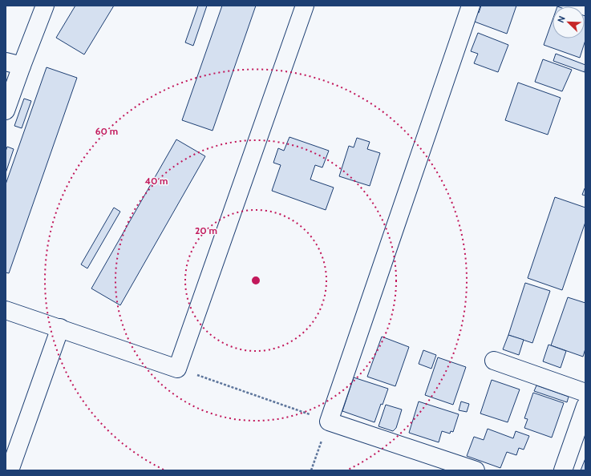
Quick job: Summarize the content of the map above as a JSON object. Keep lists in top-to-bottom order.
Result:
{
  "north": "top left",
  "rings": ["60 m", "40 m", "20 m"]
}
